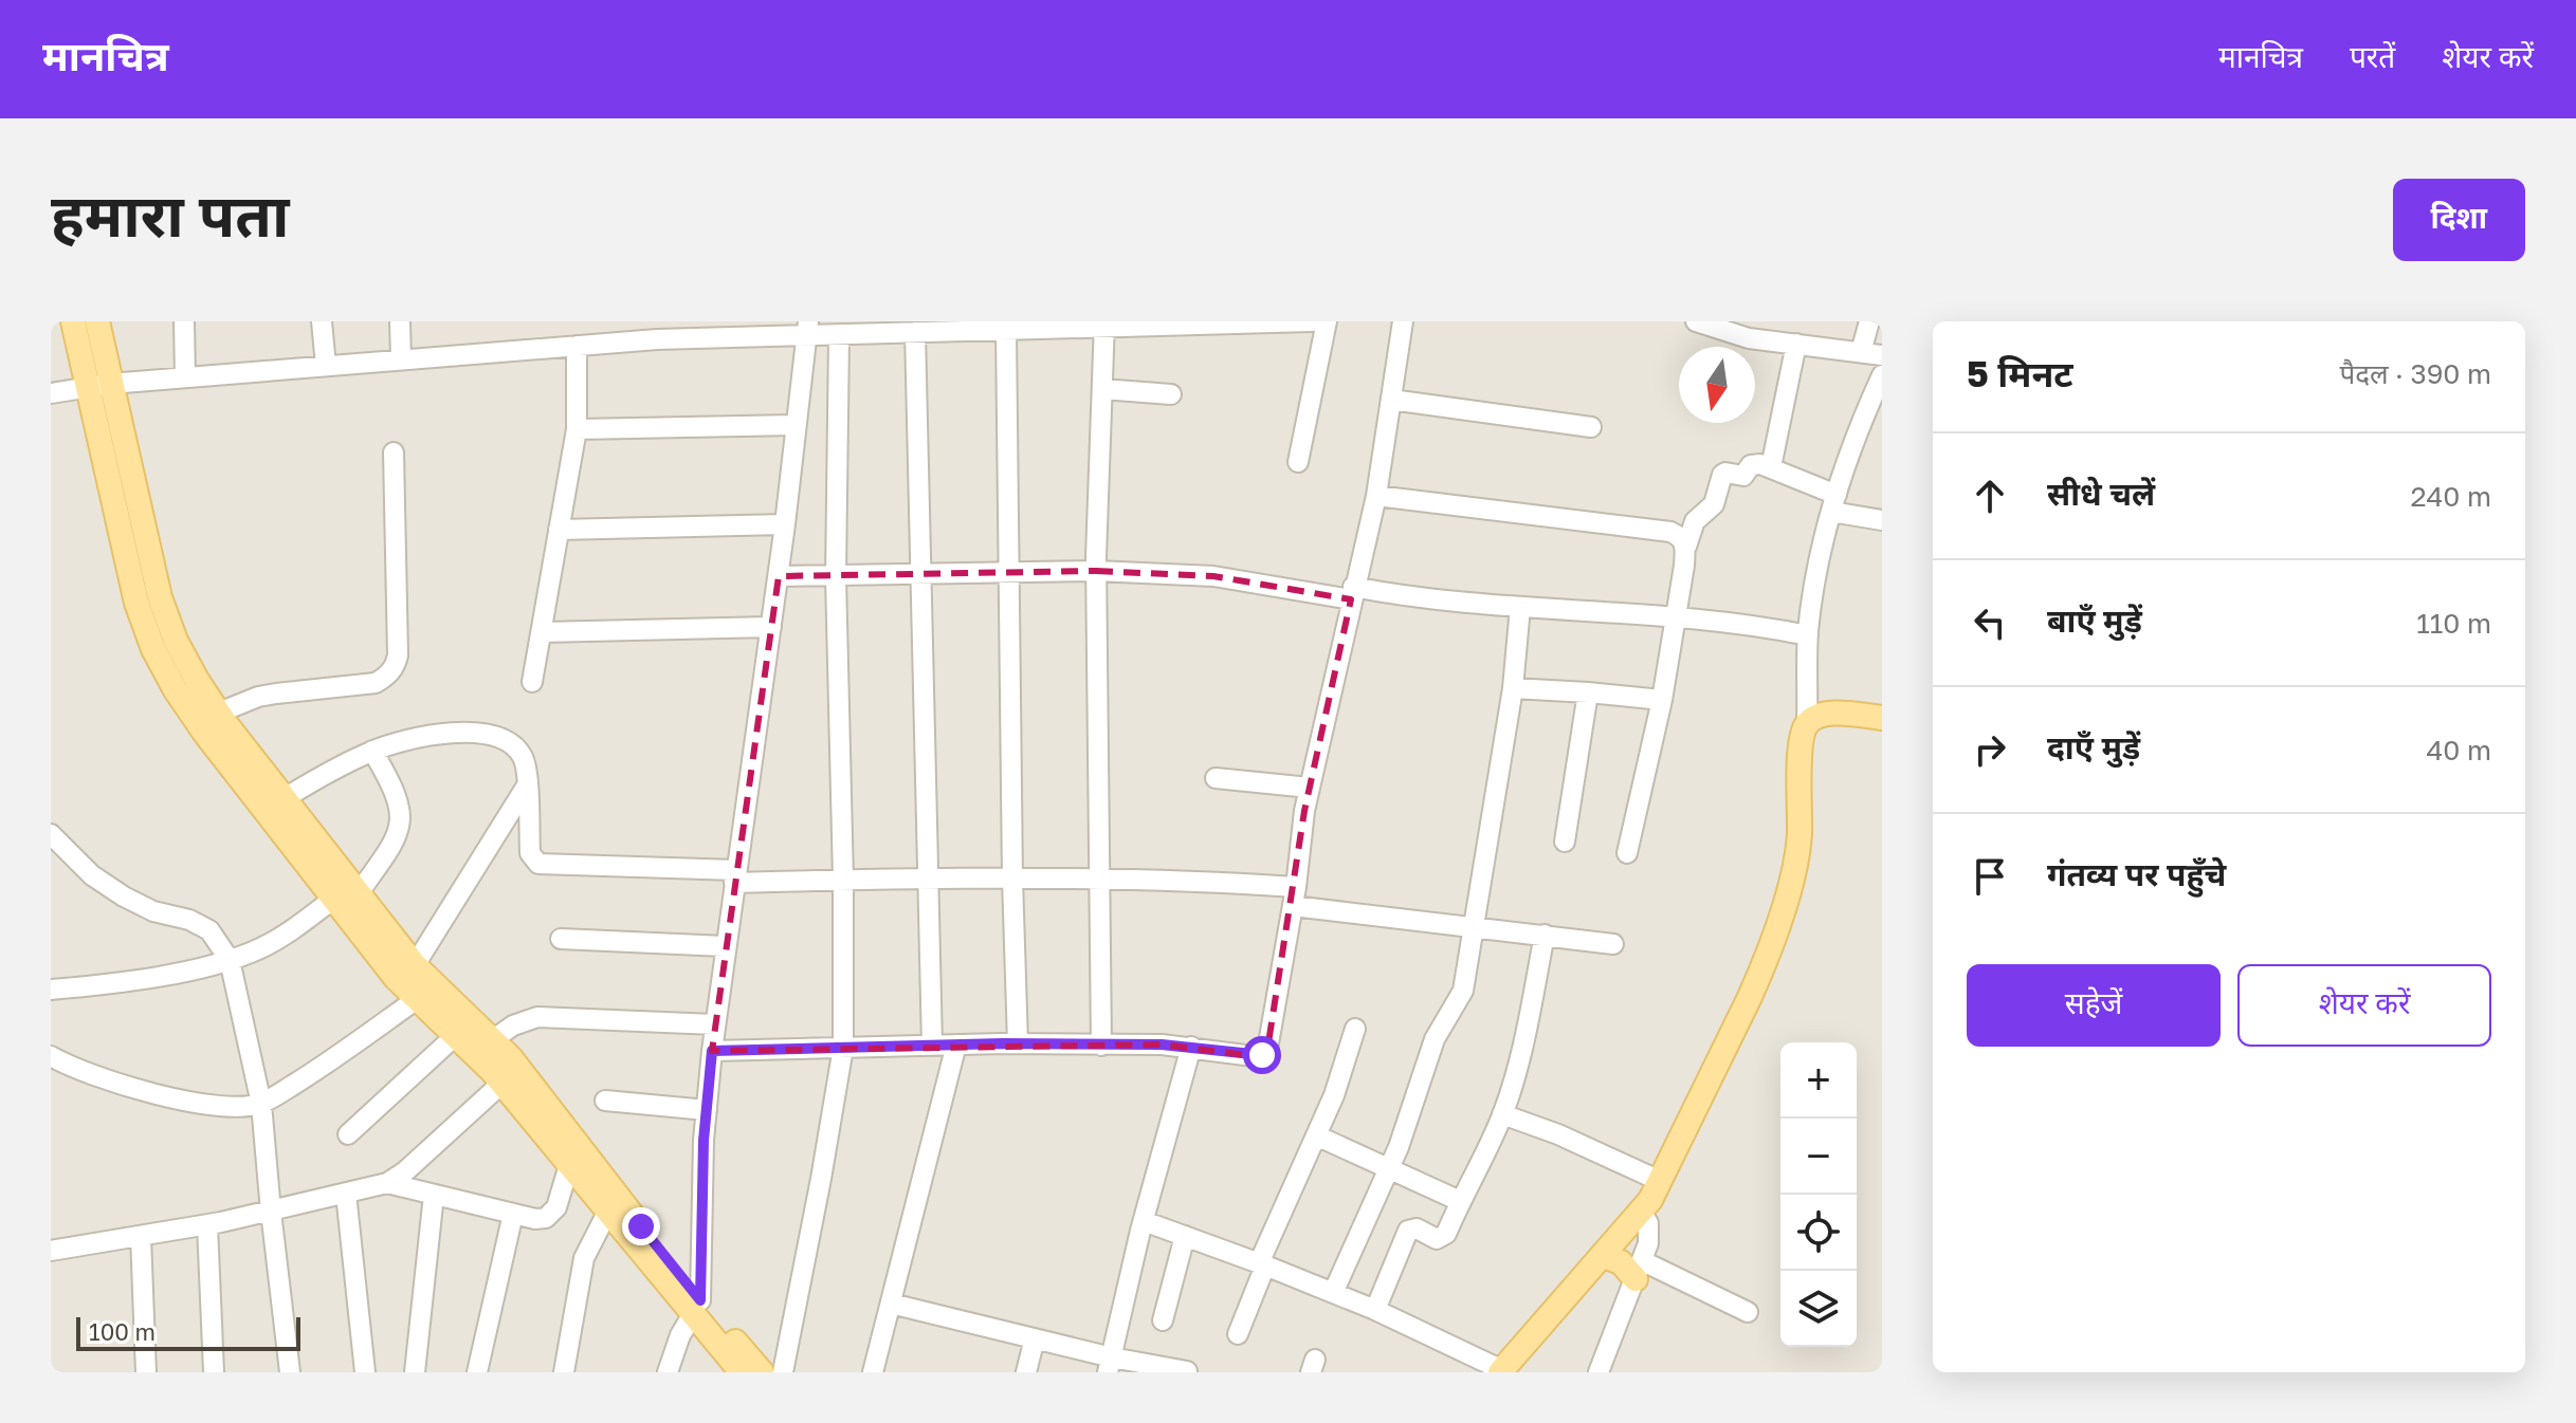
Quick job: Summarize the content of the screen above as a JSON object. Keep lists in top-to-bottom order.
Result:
{
  "scale_bar": "100 m",
  "north": "bottom",
  "page": {
    "header": "मानचित्र",
    "nav": ["मानचित्र", "परतें", "शेयर करें"],
    "title": "हमारा पता",
    "buttons": [
      "दिशा",
      ["सहेजें", "शेयर करें"]
    ],
    "heading": ["5 मिनट", "पैदल · 390 m"],
    "list": [
      ["सीधे चलें", "240 m"],
      ["बाएँ मुड़ें", "110 m"],
      ["दाएँ मुड़ें", "40 m"],
      "गंतव्य पर पहुँचे"
    ],
    "map_buttons": ["+", "−"],
    "scale": "100 m"
  }
}
